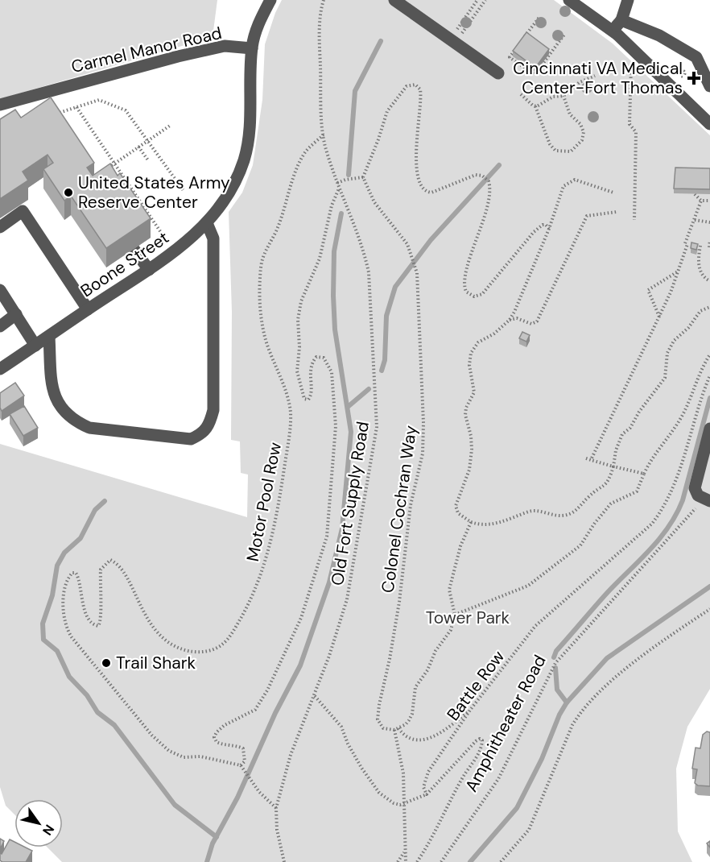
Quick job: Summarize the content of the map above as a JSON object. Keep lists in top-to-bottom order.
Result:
{
  "streets": {
    "street": ["Carmel Manor Road", "Boone Street"],
    "path": [
      "Motor Pool Row",
      "Old Fort Supply Road",
      "Colonel Cochran Way",
      "Battle Row",
      "Amphitheater Road"
    ]
  },
  "crossings": [
    ["Carmel Manor Road", "Boone Street"],
    ["Motor Pool Row", "Old Fort Supply Road"]
  ],
  "parks": ["Tower Park"],
  "places": {
    "health": ["Cincinnati VA Medical Center-Fort Thomas"],
    "other": ["United States Army Reserve Center", "Trail Shark"]
  },
  "north": "bottom right"
}
